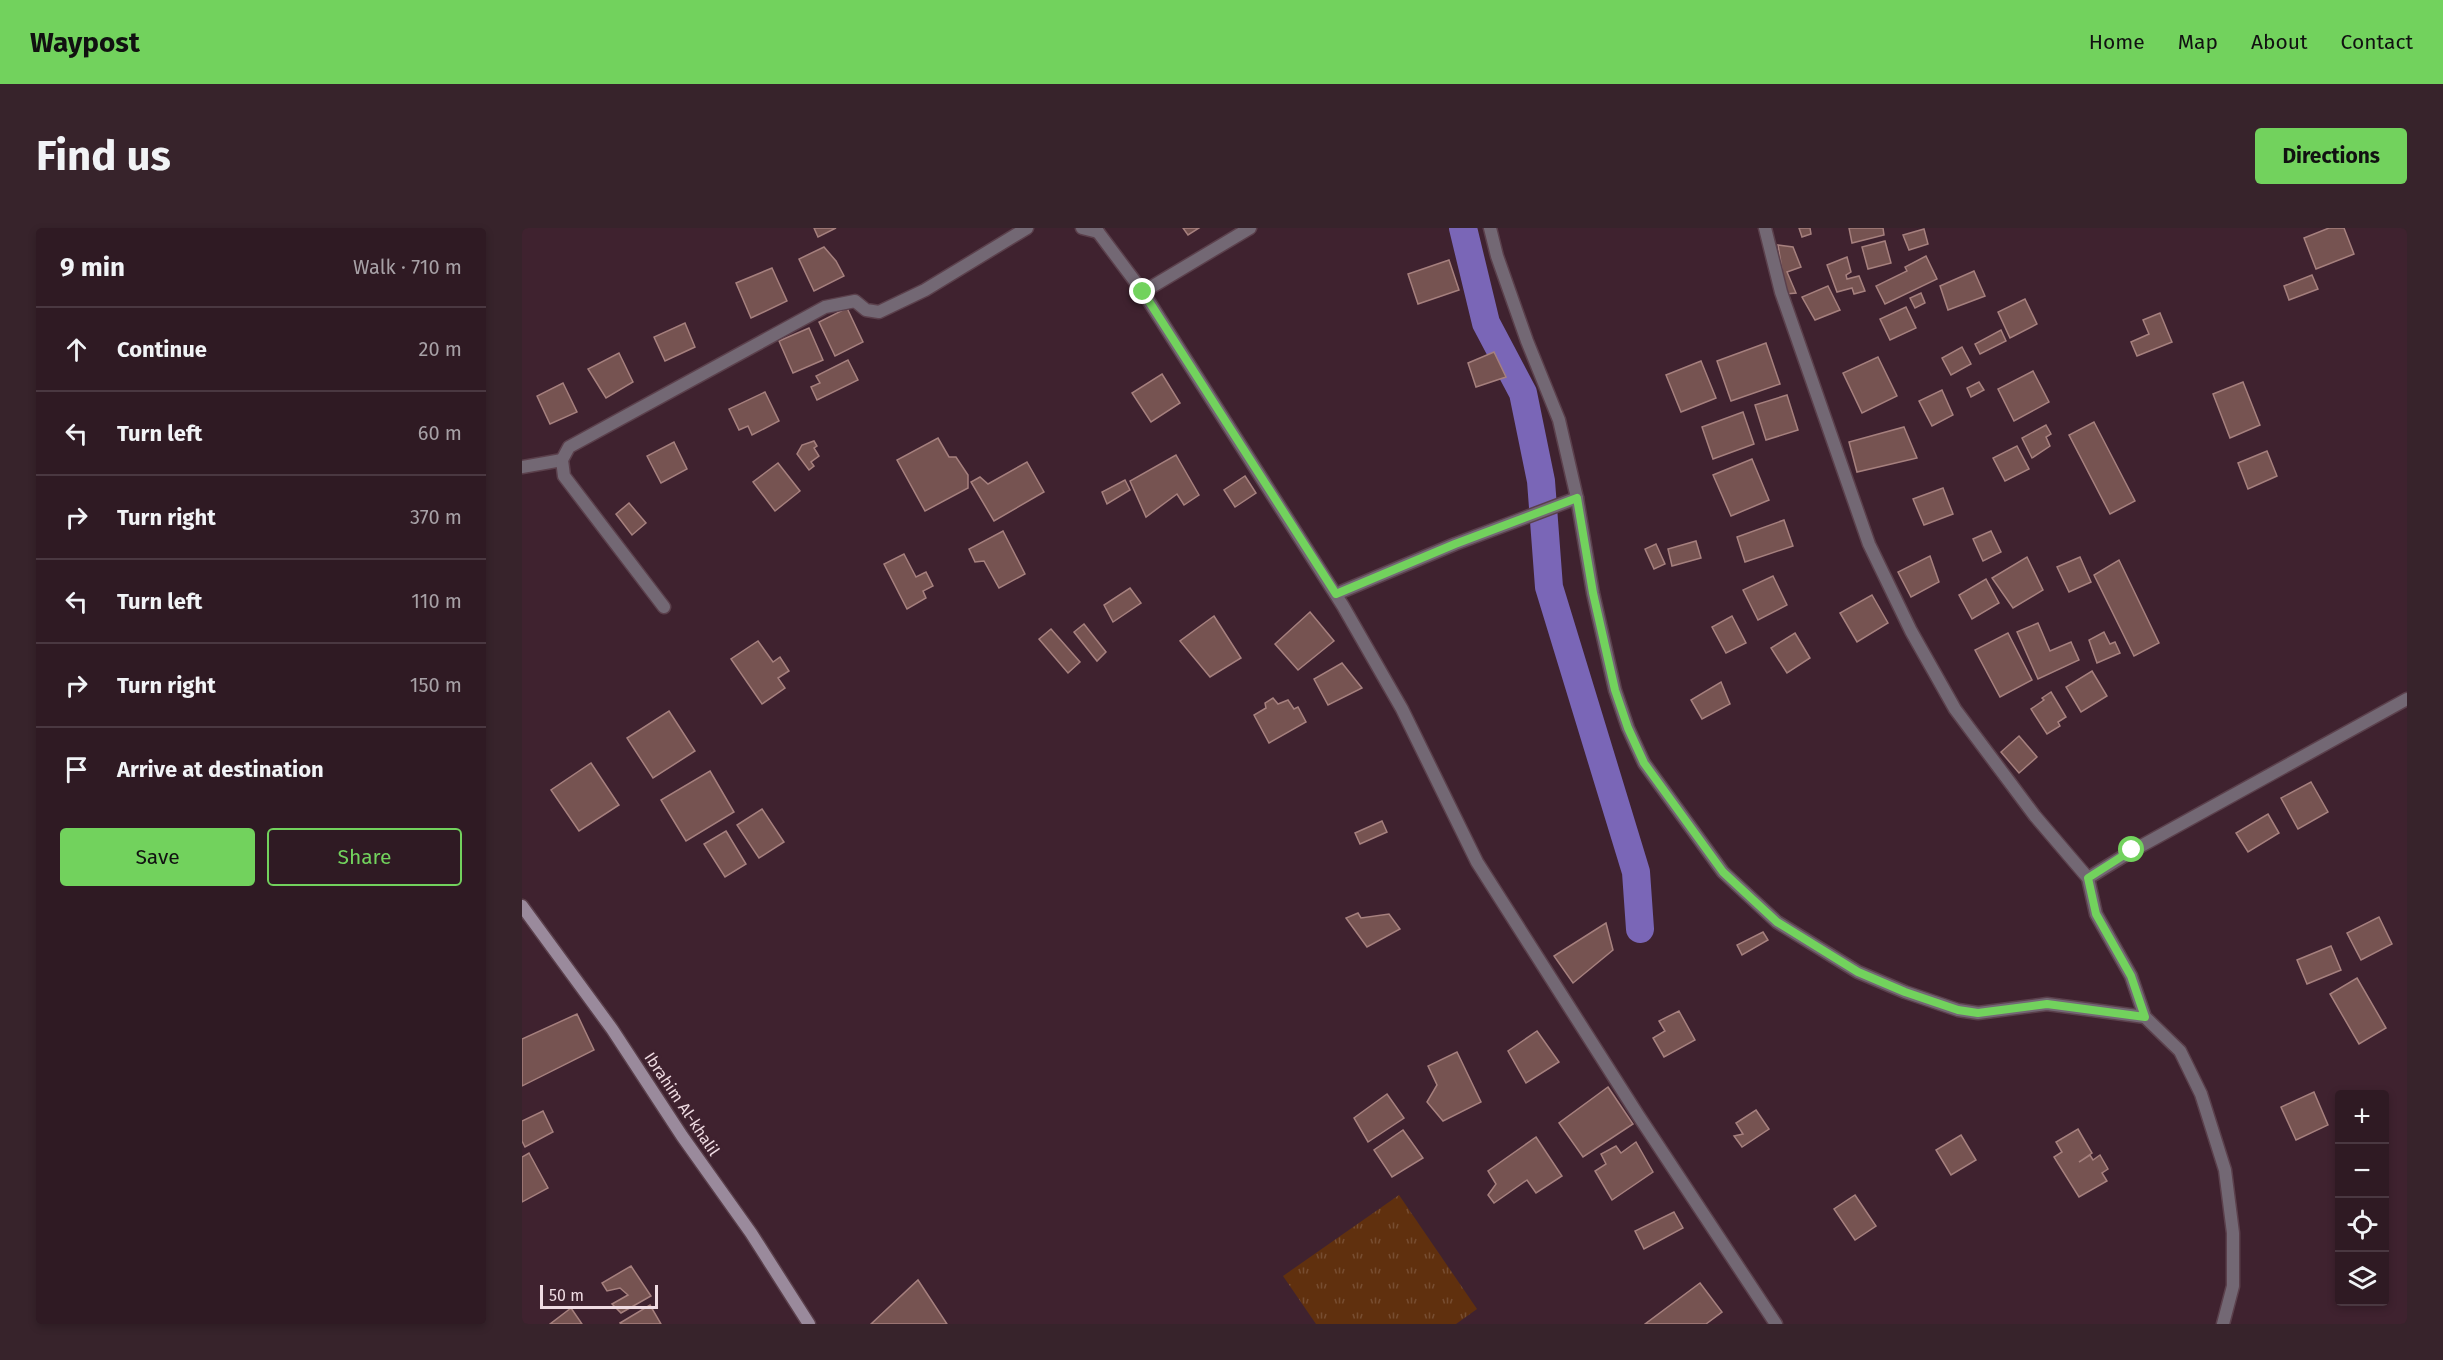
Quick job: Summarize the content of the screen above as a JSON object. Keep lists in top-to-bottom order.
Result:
{
  "streets": {
    "street": ["Ibrahim Al-khalil"]
  },
  "scale_bar": "50 m",
  "page": {
    "header": "Waypost",
    "nav": [
      "Home",
      "Map",
      "About",
      "Contact"
    ],
    "buttons": [
      "Directions",
      ["Save", "Share"]
    ],
    "title": "Find us",
    "heading": ["9 min", "Walk · 710 m"],
    "list": [
      ["Continue", "20 m"],
      ["Turn left", "60 m"],
      ["Turn right", "370 m"],
      ["Turn left", "110 m"],
      ["Turn right", "150 m"],
      "Arrive at destination"
    ],
    "map_buttons": ["+", "−"],
    "scale": "50 m"
  }
}
